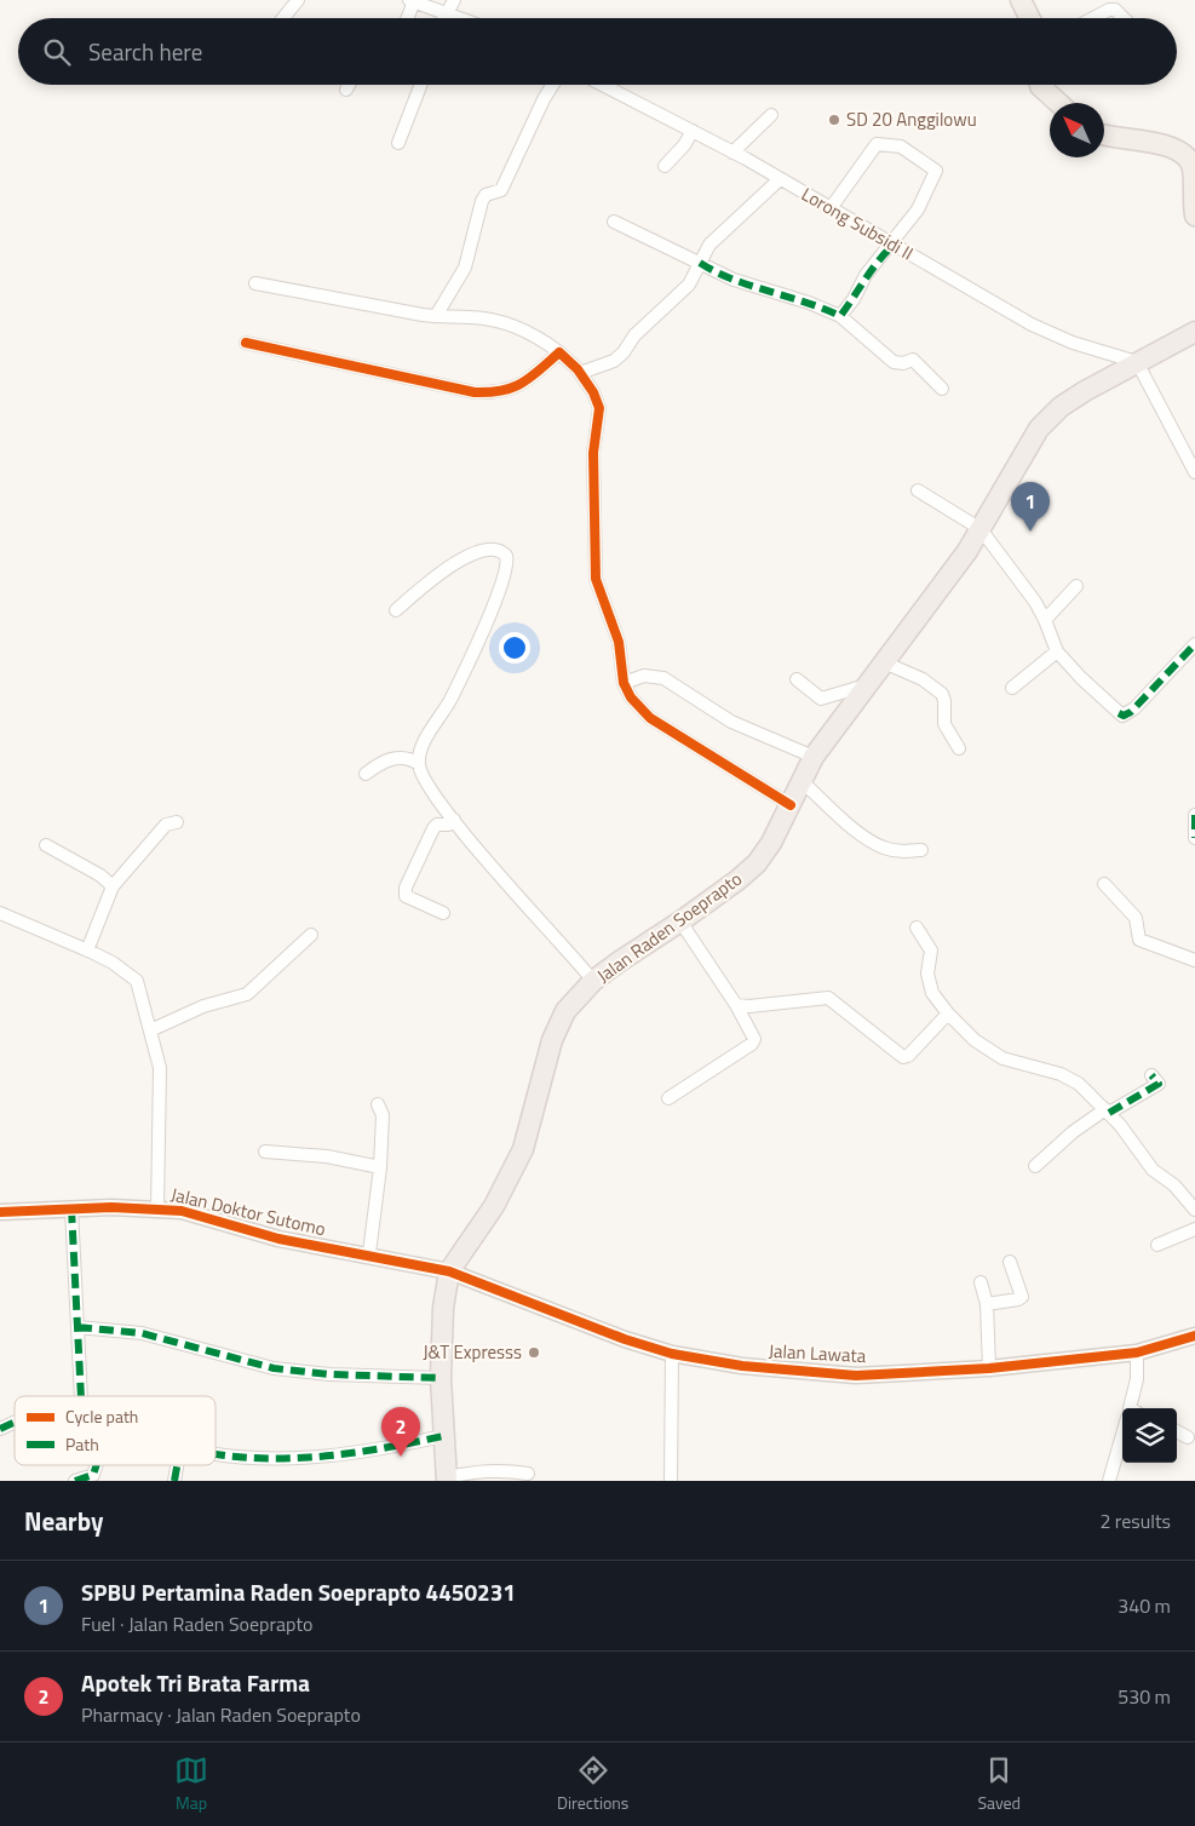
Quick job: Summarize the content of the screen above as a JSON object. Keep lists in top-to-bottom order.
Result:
{
  "streets": {
    "highway": ["Jalan Raden Soeprapto"],
    "street": ["Lorong Subsidi II", "Jalan Doktor Sutomo", "Jalan Lawata"]
  },
  "crossings": [
    ["Lorong Subsidi II", "Jalan Raden Soeprapto"],
    ["Jalan Raden Soeprapto", "Jalan Doktor Sutomo"],
    ["Jalan Raden Soeprapto", "Jalan Lawata"],
    ["Jalan Doktor Sutomo", "Jalan Lawata"]
  ],
  "places": ["SD 20 Anggilowu", "J&T Expresss"],
  "legend": ["Cycle path", "Path"],
  "north": "top left",
  "page": {
    "search": "Search here",
    "pins": ["1", "2"],
    "heading": ["Nearby", "2 results"],
    "list": [
      {
        "mark": "1",
        "name": "SPBU Pertamina Raden Soeprapto 4450231",
        "note": "Fuel · Jalan Raden Soeprapto",
        "value": "340 m"
      },
      {
        "mark": "2",
        "name": "Apotek Tri Brata Farma",
        "note": "Pharmacy · Jalan Raden Soeprapto",
        "value": "530 m"
      }
    ],
    "nav": ["Map", "Directions", "Saved"]
  }
}
